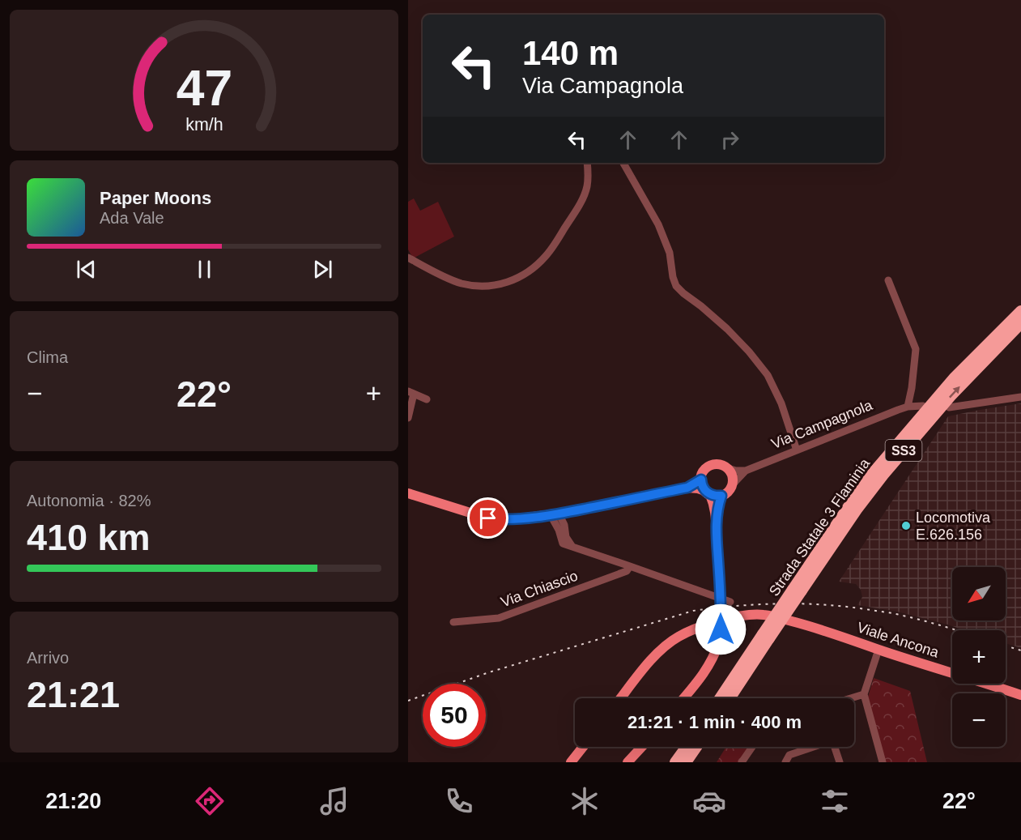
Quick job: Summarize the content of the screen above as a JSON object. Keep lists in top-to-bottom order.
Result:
{
  "streets": {
    "highway": ["SS3", "Strada Statale 3 Flaminia"],
    "main road": ["Via Campagnola", "Viale Ancona"],
    "street": ["Via Chiascio"]
  },
  "places": ["Locomotiva E.626.156"],
  "north": "bottom left",
  "page": {
    "turn": ["140 m", "Via Campagnola"],
    "song": ["Paper Moons", "Ada Vale"],
    "tile": [
      "Clima",
      ["Autonomia · 82%", "410 km"],
      ["Arrivo", "21:21"]
    ],
    "heat": ["−", "22°", "+"],
    "map_buttons": ["+", "−"],
    "limit": "50",
    "trip": "21:21 · 1 min · 400 m",
    "tabs": ["21:20", "22°"],
    "gauge": ["47", "km/h"]
  }
}
